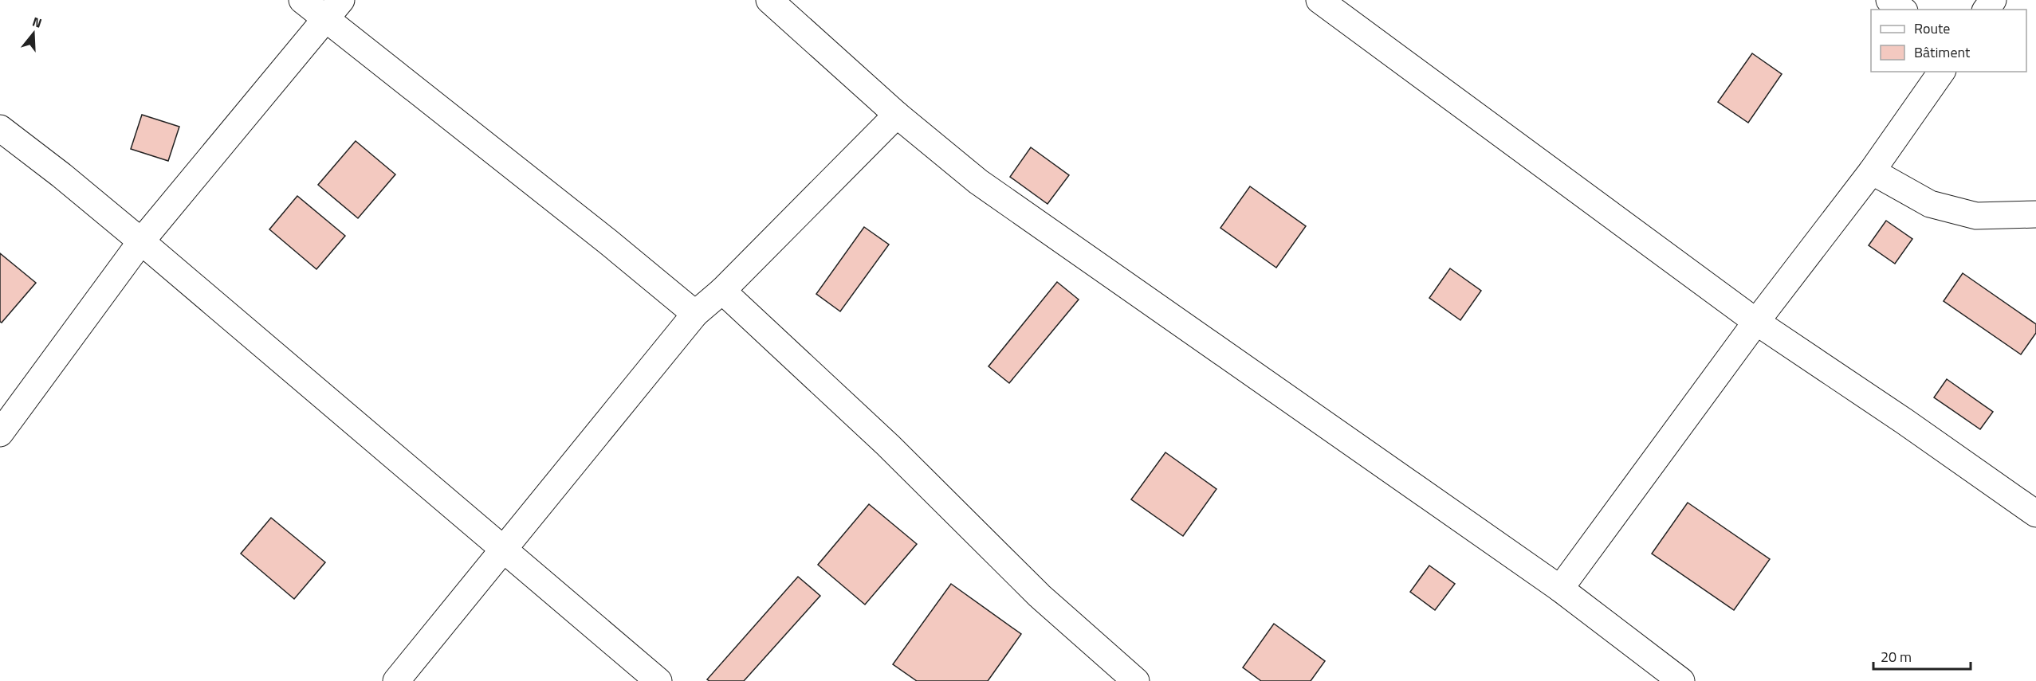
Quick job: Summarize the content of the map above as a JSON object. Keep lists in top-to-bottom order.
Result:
{
  "legend": ["Route", "Bâtiment"],
  "scale_bar": "20 m",
  "north": "top"
}
